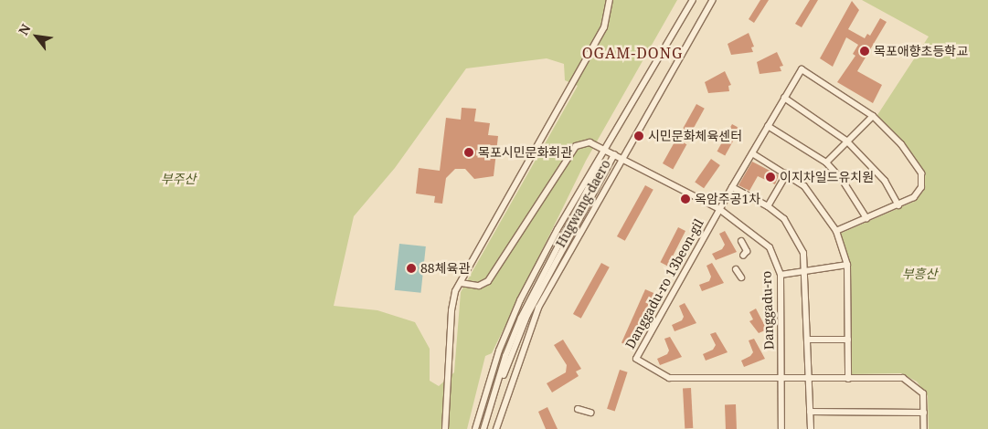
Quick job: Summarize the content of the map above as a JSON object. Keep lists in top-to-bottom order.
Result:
{
  "streets": {
    "street": ["Hugwang-daero", "Danggadu-ro 13beon-gil", "Danggadu-ro"]
  },
  "crossings": [
    ["Hugwang-daero", "Danggadu-ro"],
    ["Danggadu-ro 13beon-gil", "Danggadu-ro"]
  ],
  "districts": ["OGAM-DONG"],
  "parks": ["부주산", "부흥산"],
  "places": [
    "목포애향초등학교",
    "시민문화체육센터",
    "목포시민문화회관",
    "이지차일드유치원",
    "옥암주공1차",
    "88체육관"
  ],
  "north": "top left"
}
